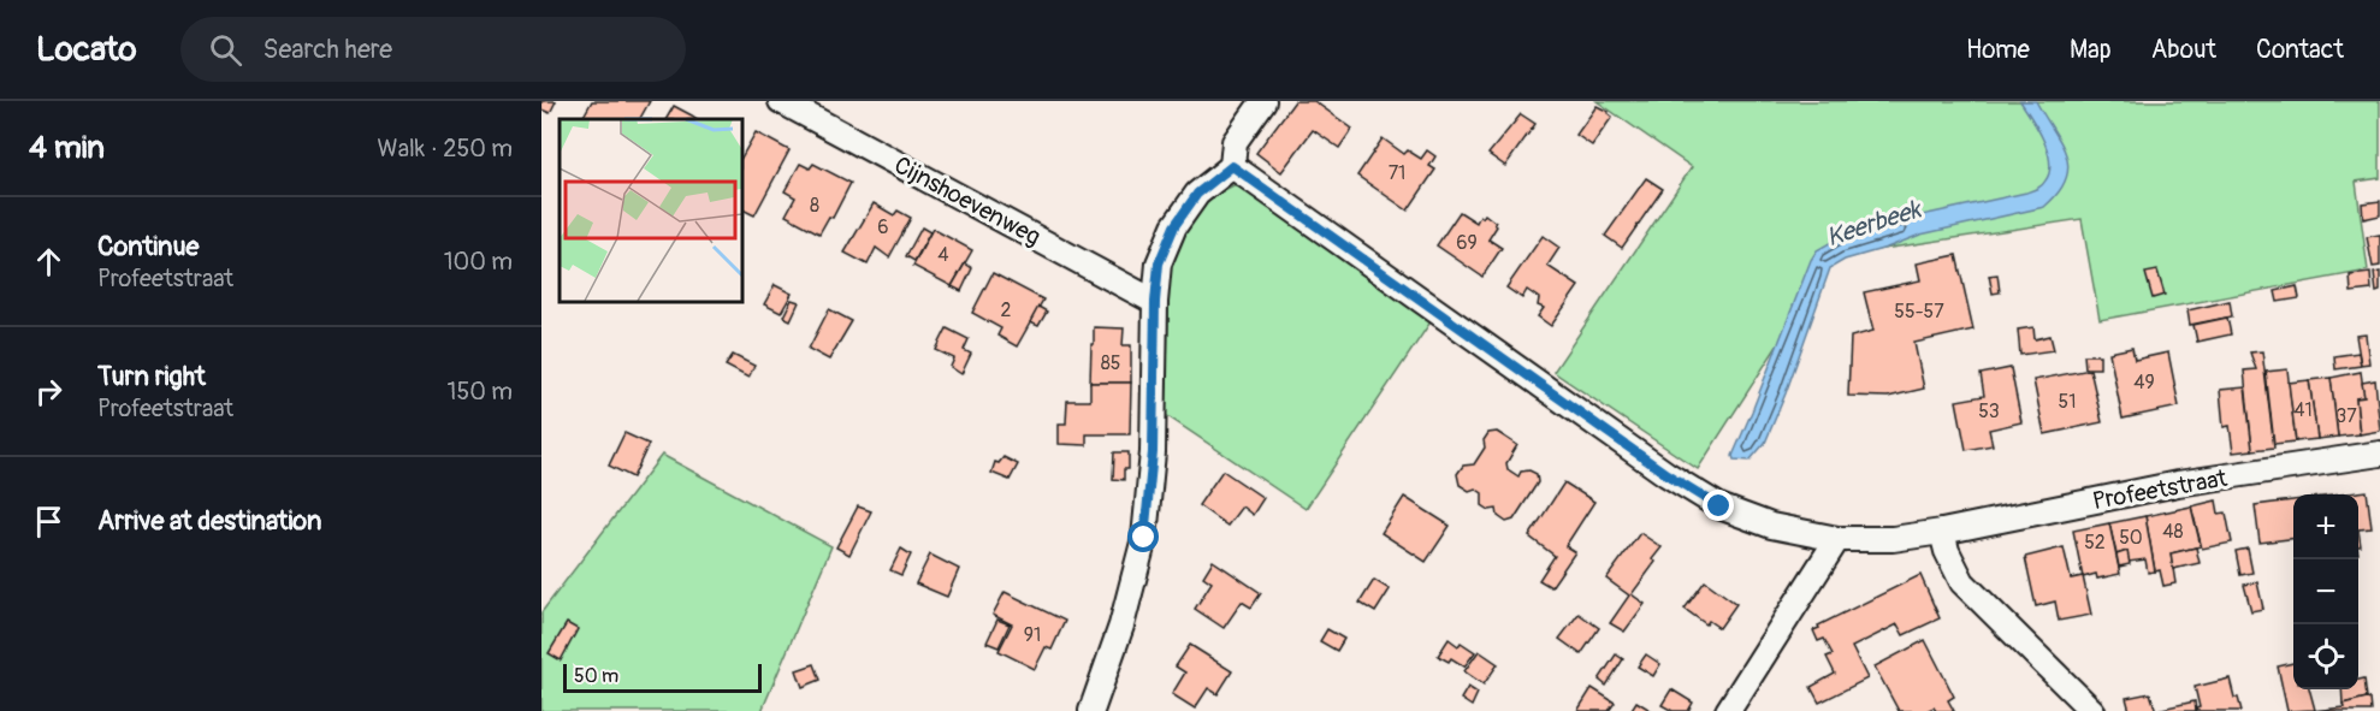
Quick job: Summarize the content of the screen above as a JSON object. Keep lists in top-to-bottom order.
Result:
{
  "streets": {
    "street": ["Cijnshoevenweg", "Profeetstraat"]
  },
  "water": ["Keerbeek"],
  "house_numbers": [
    "71",
    "8",
    "6",
    "69",
    "4",
    "2",
    "55-57",
    "85",
    "49",
    "51",
    "41",
    "53",
    "37",
    "48",
    "50",
    "52",
    "91"
  ],
  "scale_bar": "50 m",
  "page": {
    "header": "Locato",
    "search": "Search here",
    "nav": [
      "Home",
      "Map",
      "About",
      "Contact"
    ],
    "heading": ["4 min", "Walk · 250 m"],
    "list": [
      ["Continue", "Profeetstraat", "100 m"],
      ["Turn right", "Profeetstraat", "150 m"],
      "Arrive at destination"
    ],
    "map_buttons": ["+", "−"],
    "scale": "50 m"
  }
}
